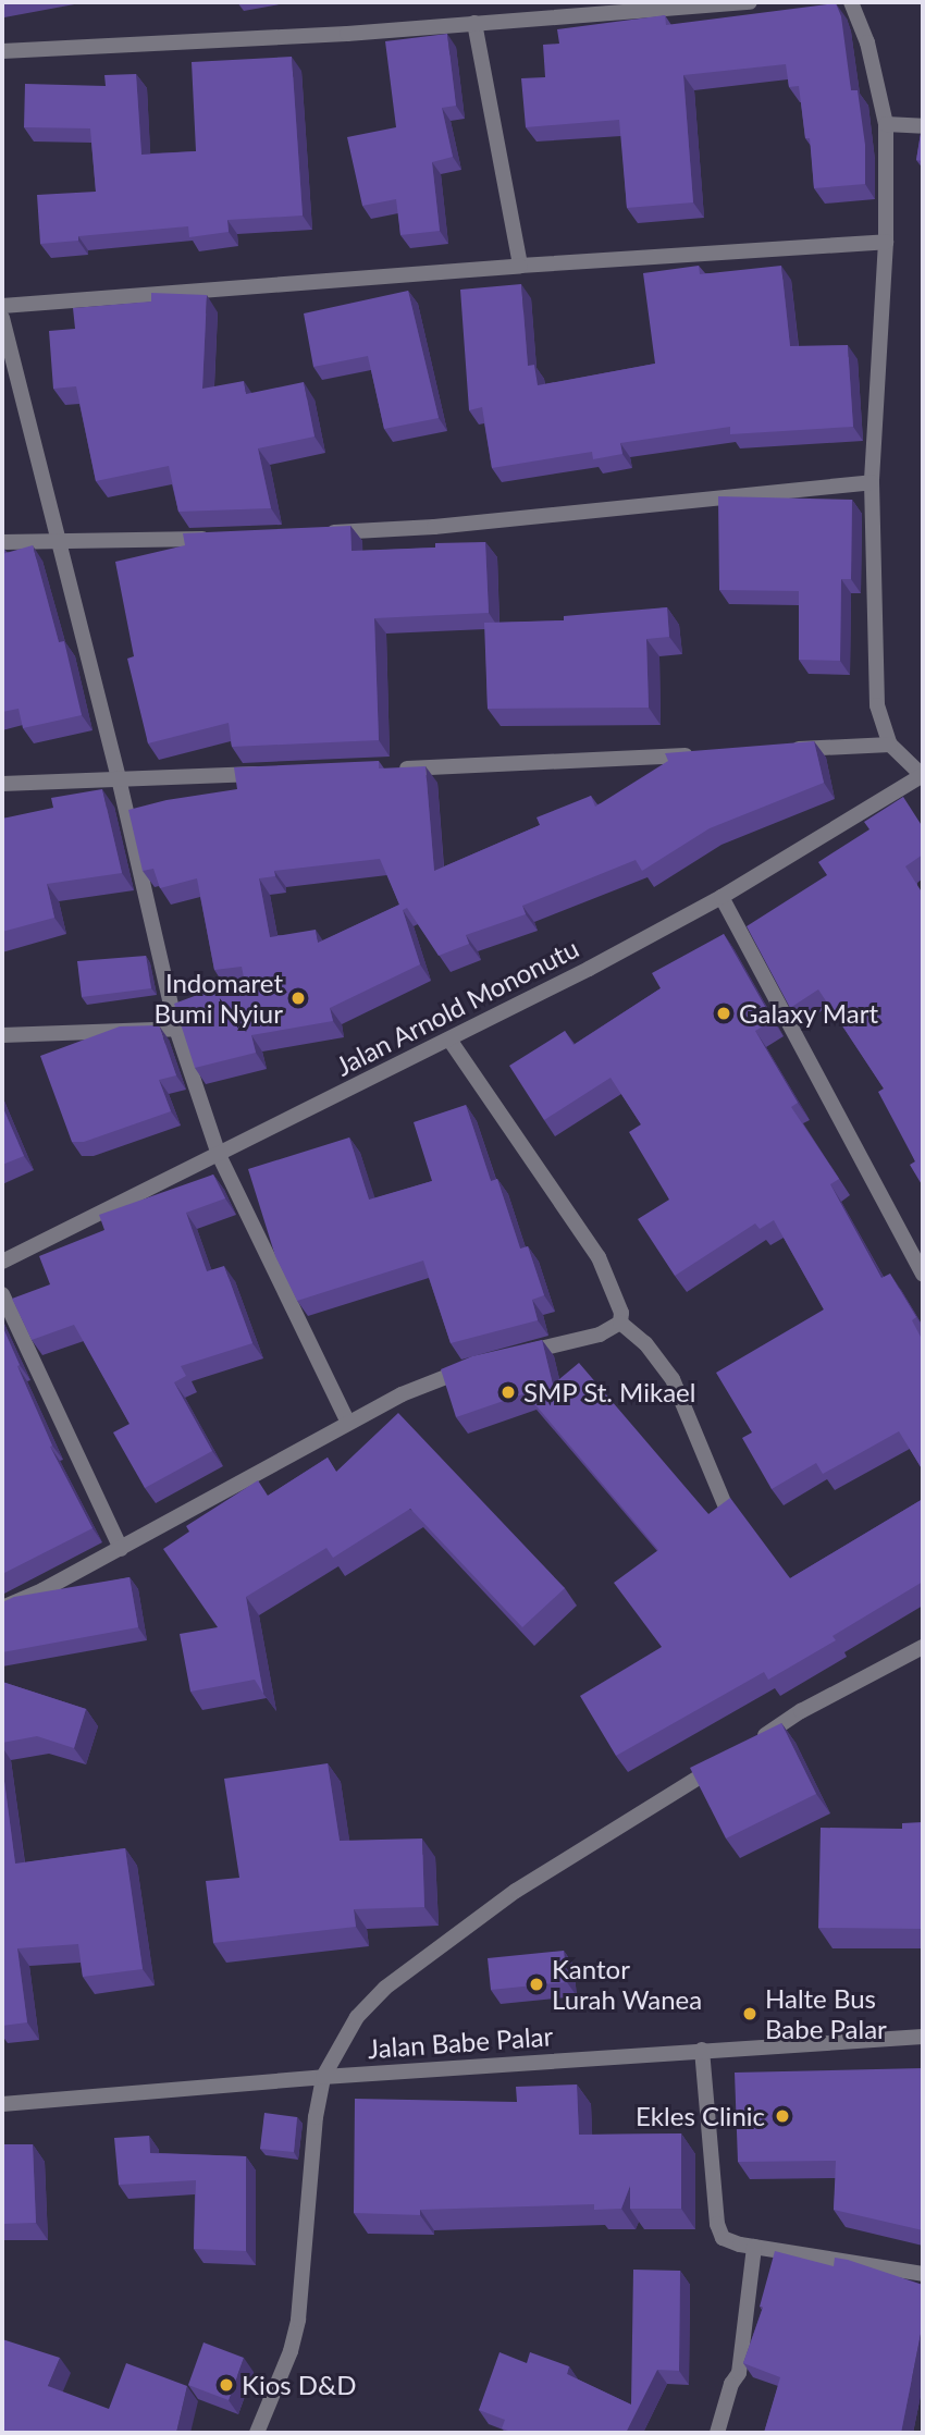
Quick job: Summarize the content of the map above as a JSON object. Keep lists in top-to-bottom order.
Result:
{
  "streets": {
    "street": ["Jalan Arnold Mononutu", "Jalan Babe Palar"]
  },
  "places": [
    "Indomaret Bumi Nyiur",
    "Galaxy Mart",
    "SMP St. Mikael",
    "Kantor Lurah Wanea",
    "Halte Bus Babe Palar",
    "Ekles Clinic",
    "Kios D&D"
  ]
}
